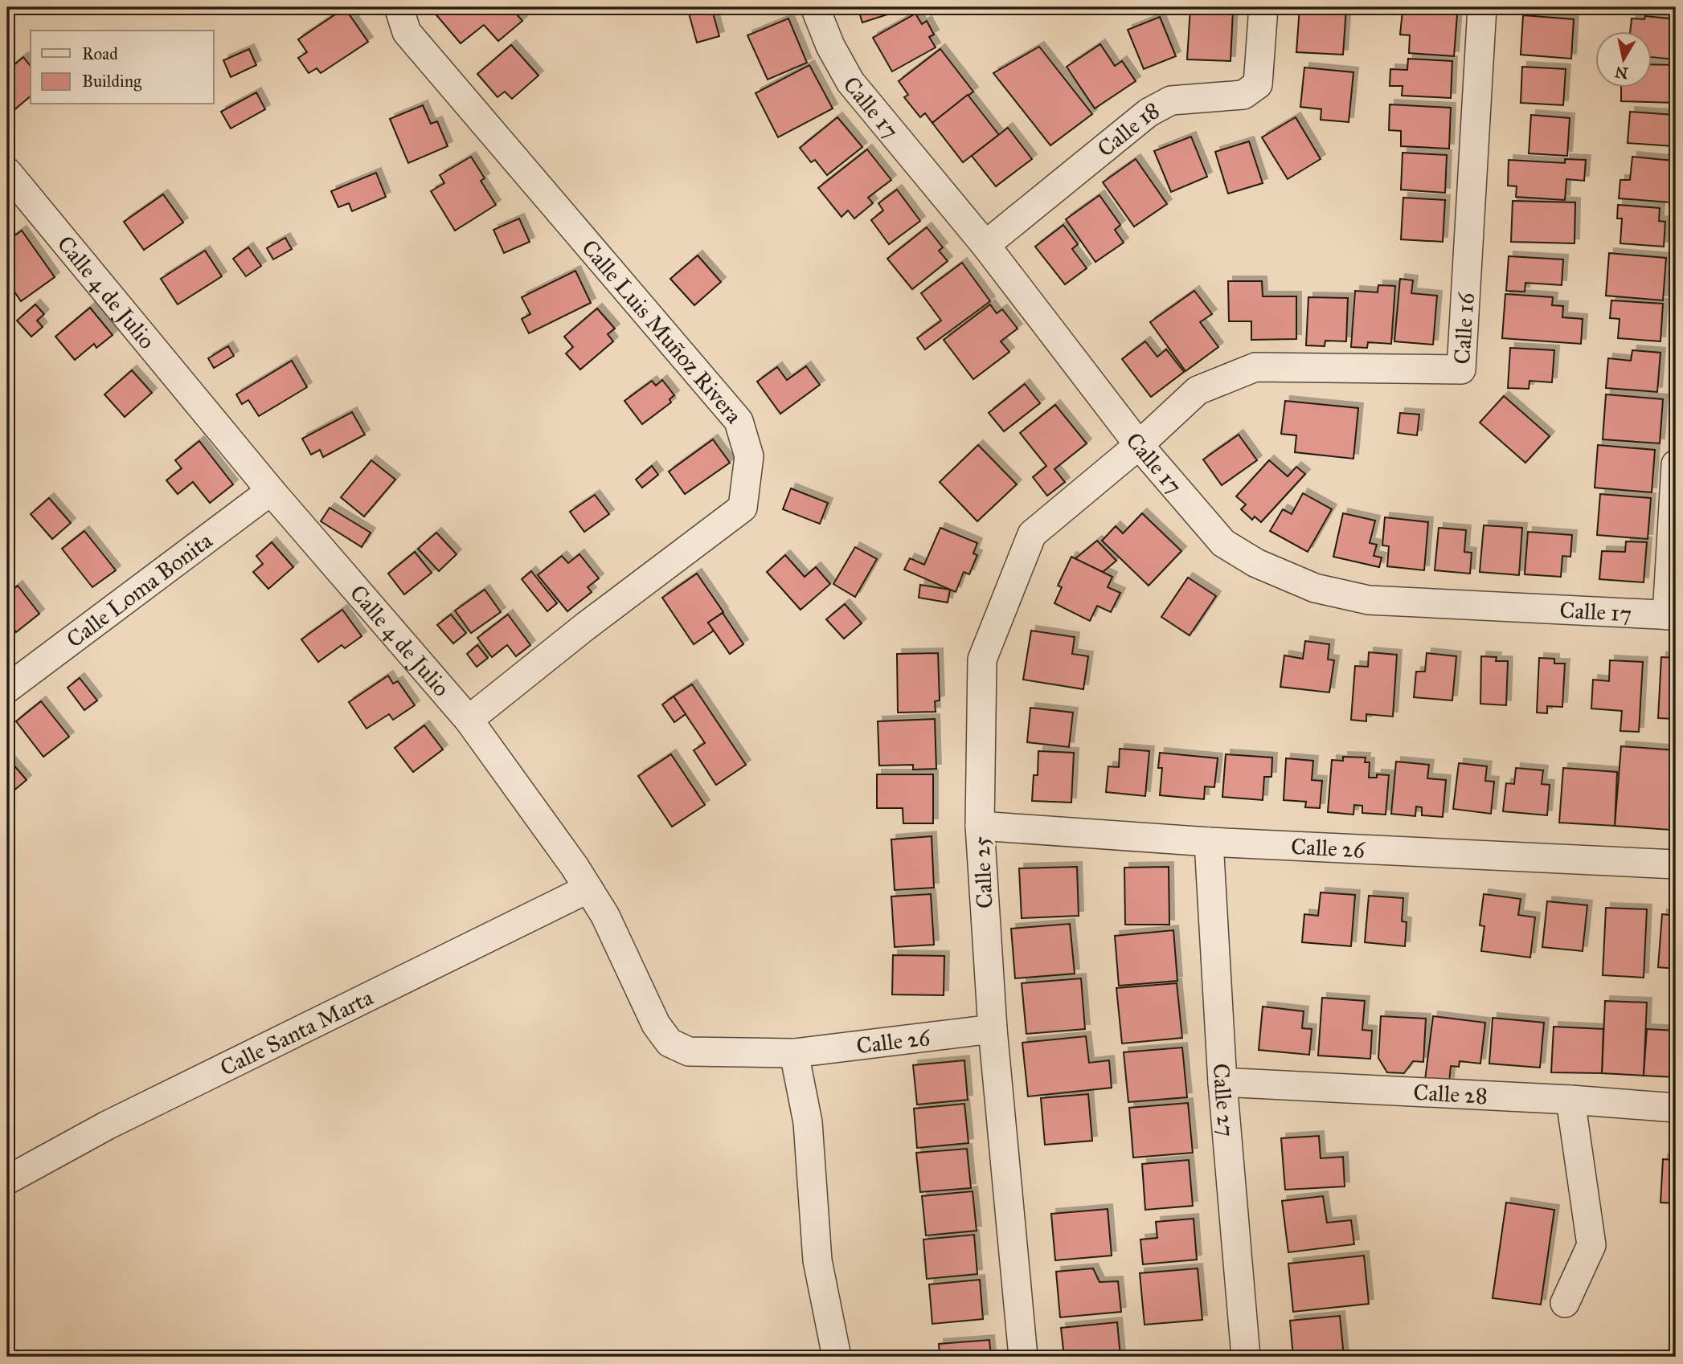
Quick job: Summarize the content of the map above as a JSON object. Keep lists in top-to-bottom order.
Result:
{
  "streets": {
    "street": [
      "Calle 17",
      "Calle 18",
      "Calle 4 de Julio",
      "Calle 16",
      "Calle Luis Muñoz Rivera",
      "Calle Loma Bonita",
      "Calle 26",
      "Calle 25",
      "Calle Santa Marta",
      "Calle 28",
      "Calle 27"
    ]
  },
  "crossings": [
    ["Calle 17", "Calle 18"],
    ["Calle 17", "Calle 16"],
    ["Calle 17", "Calle 25"],
    ["Calle 4 de Julio", "Calle Luis Muñoz Rivera"],
    ["Calle 4 de Julio", "Calle Loma Bonita"],
    ["Calle 4 de Julio", "Calle 26"],
    ["Calle 4 de Julio", "Calle Santa Marta"],
    ["Calle 16", "Calle 25"],
    ["Calle 26", "Calle 25"],
    ["Calle 26", "Calle 27"],
    ["Calle 28", "Calle 27"]
  ],
  "legend": ["Road", "Building"],
  "north": "bottom"
}
